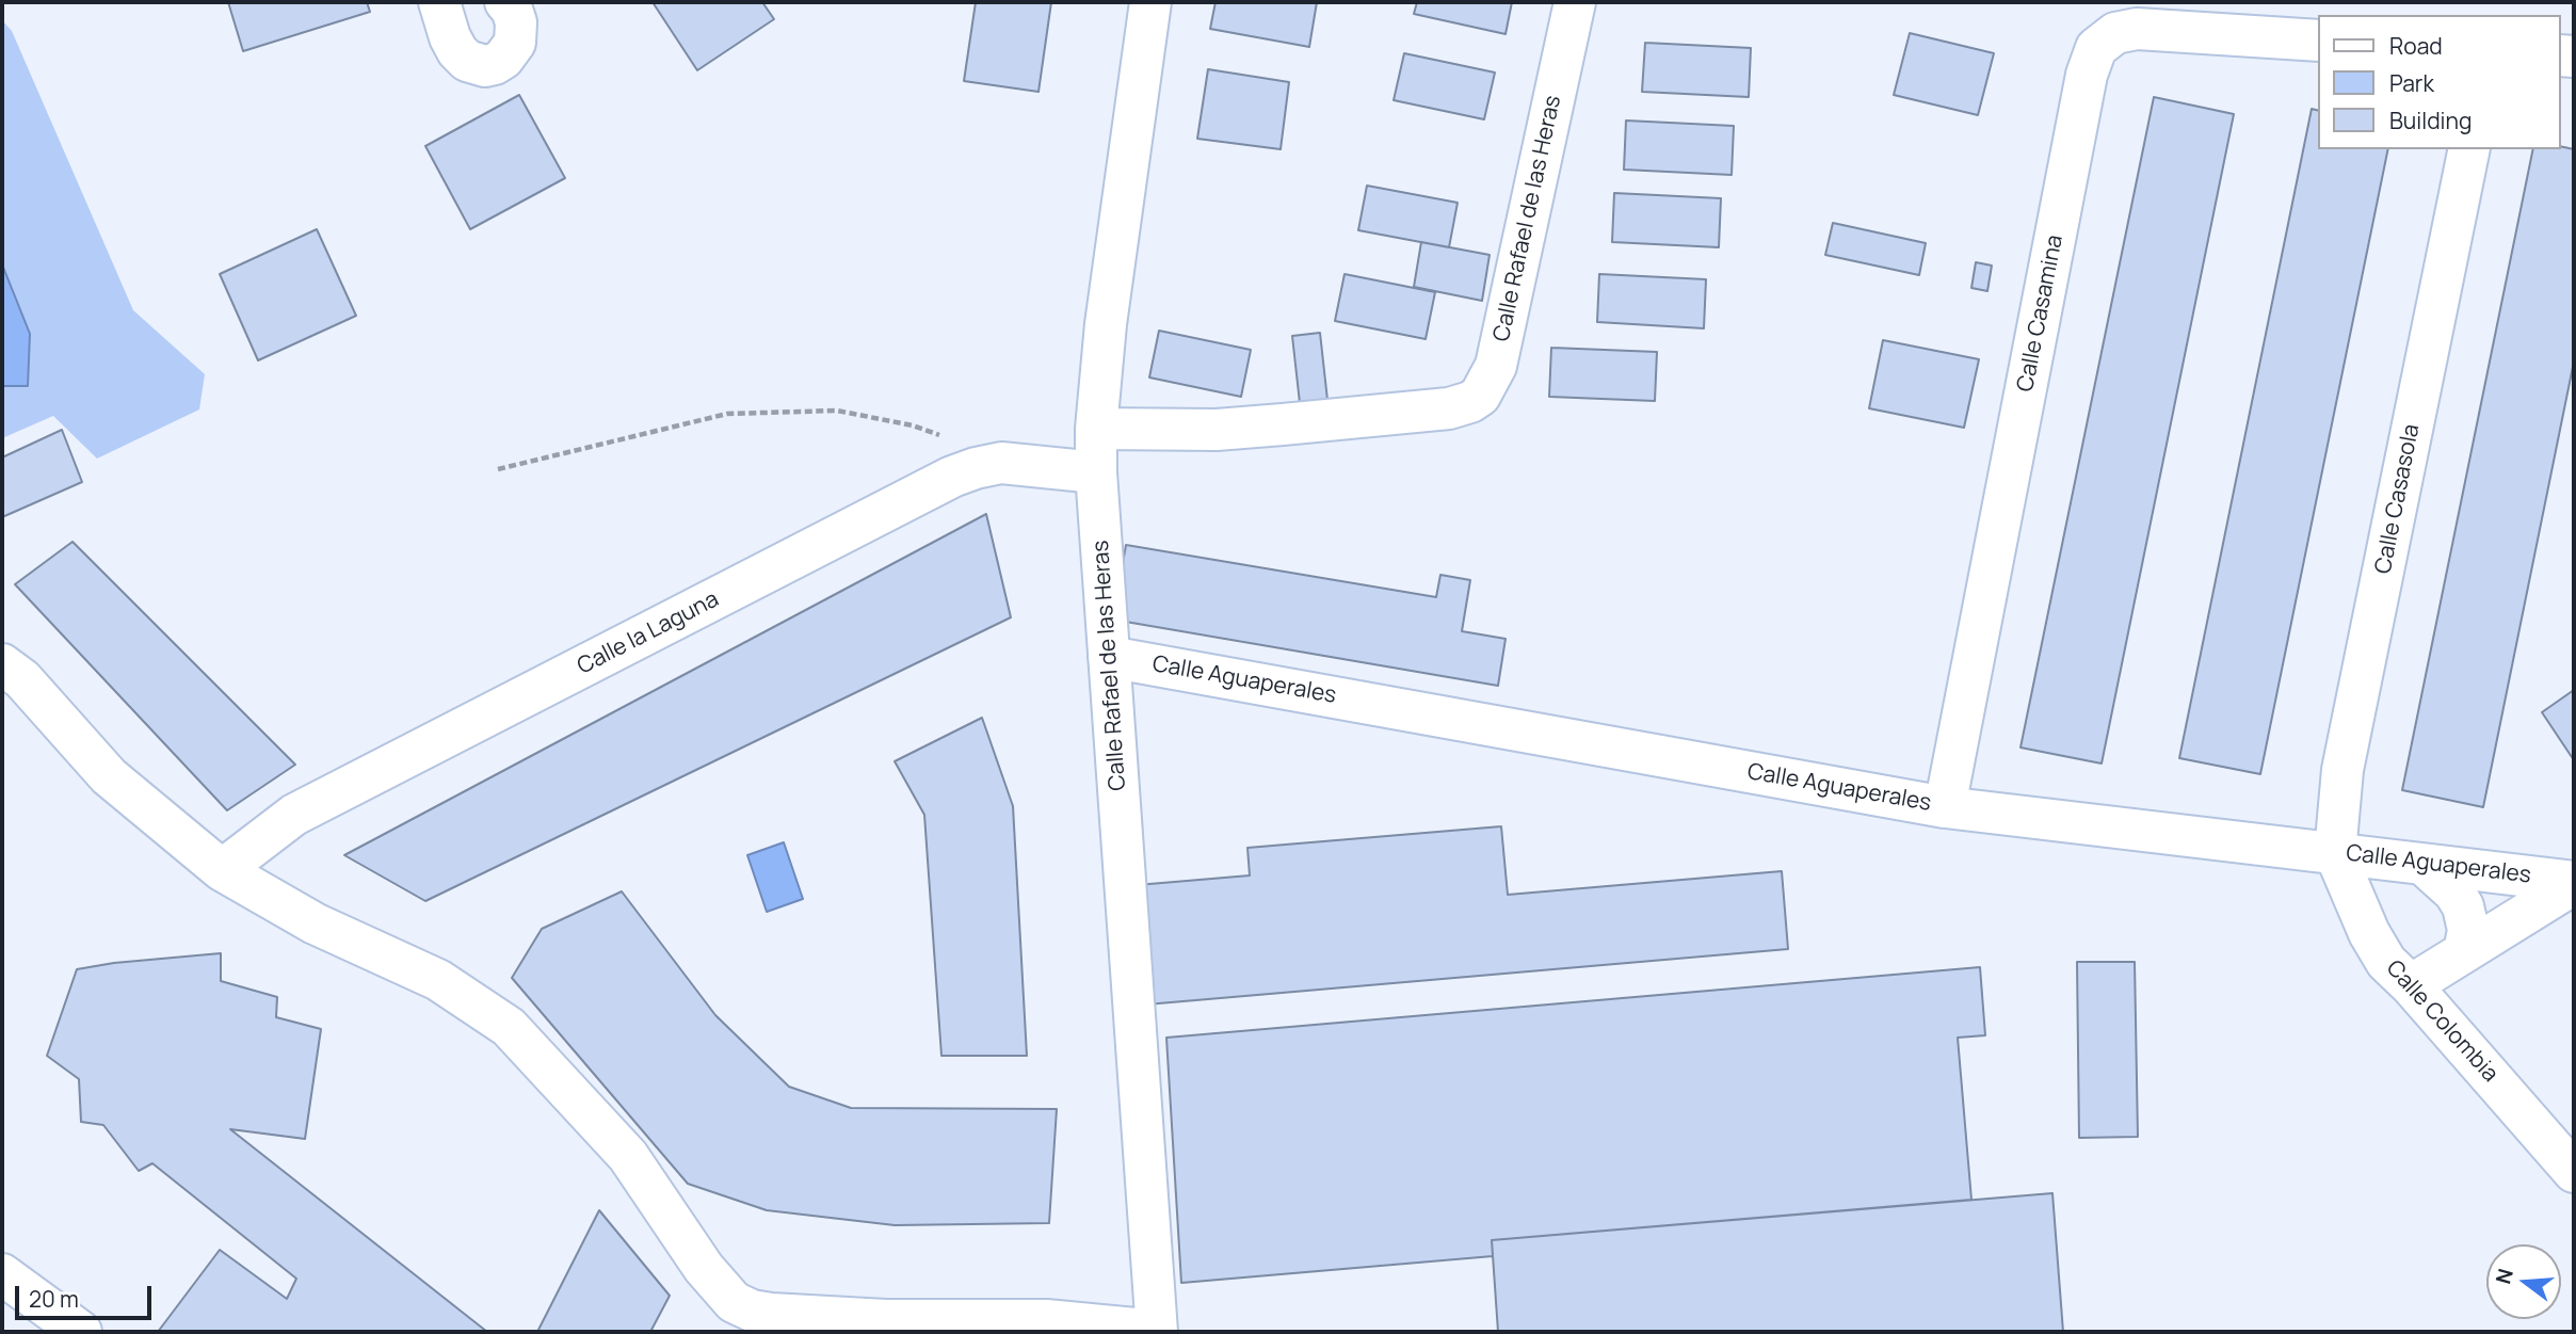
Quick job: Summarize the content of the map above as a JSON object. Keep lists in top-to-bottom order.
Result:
{
  "streets": {
    "street": [
      "Calle Rafael de las Heras",
      "Calle Casamina",
      "Calle Casasola",
      "Calle la Laguna",
      "Calle Aguaperales",
      "Calle Colombia"
    ]
  },
  "crossings": [
    ["Calle Rafael de las Heras", "Calle la Laguna"],
    ["Calle Rafael de las Heras", "Calle Aguaperales"],
    ["Calle Casamina", "Calle Aguaperales"],
    ["Calle Casasola", "Calle Aguaperales"],
    ["Calle Casasola", "Calle Colombia"],
    ["Calle Aguaperales", "Calle Colombia"]
  ],
  "legend": ["Road", "Park", "Building"],
  "scale_bar": "20 m",
  "north": "left"
}
